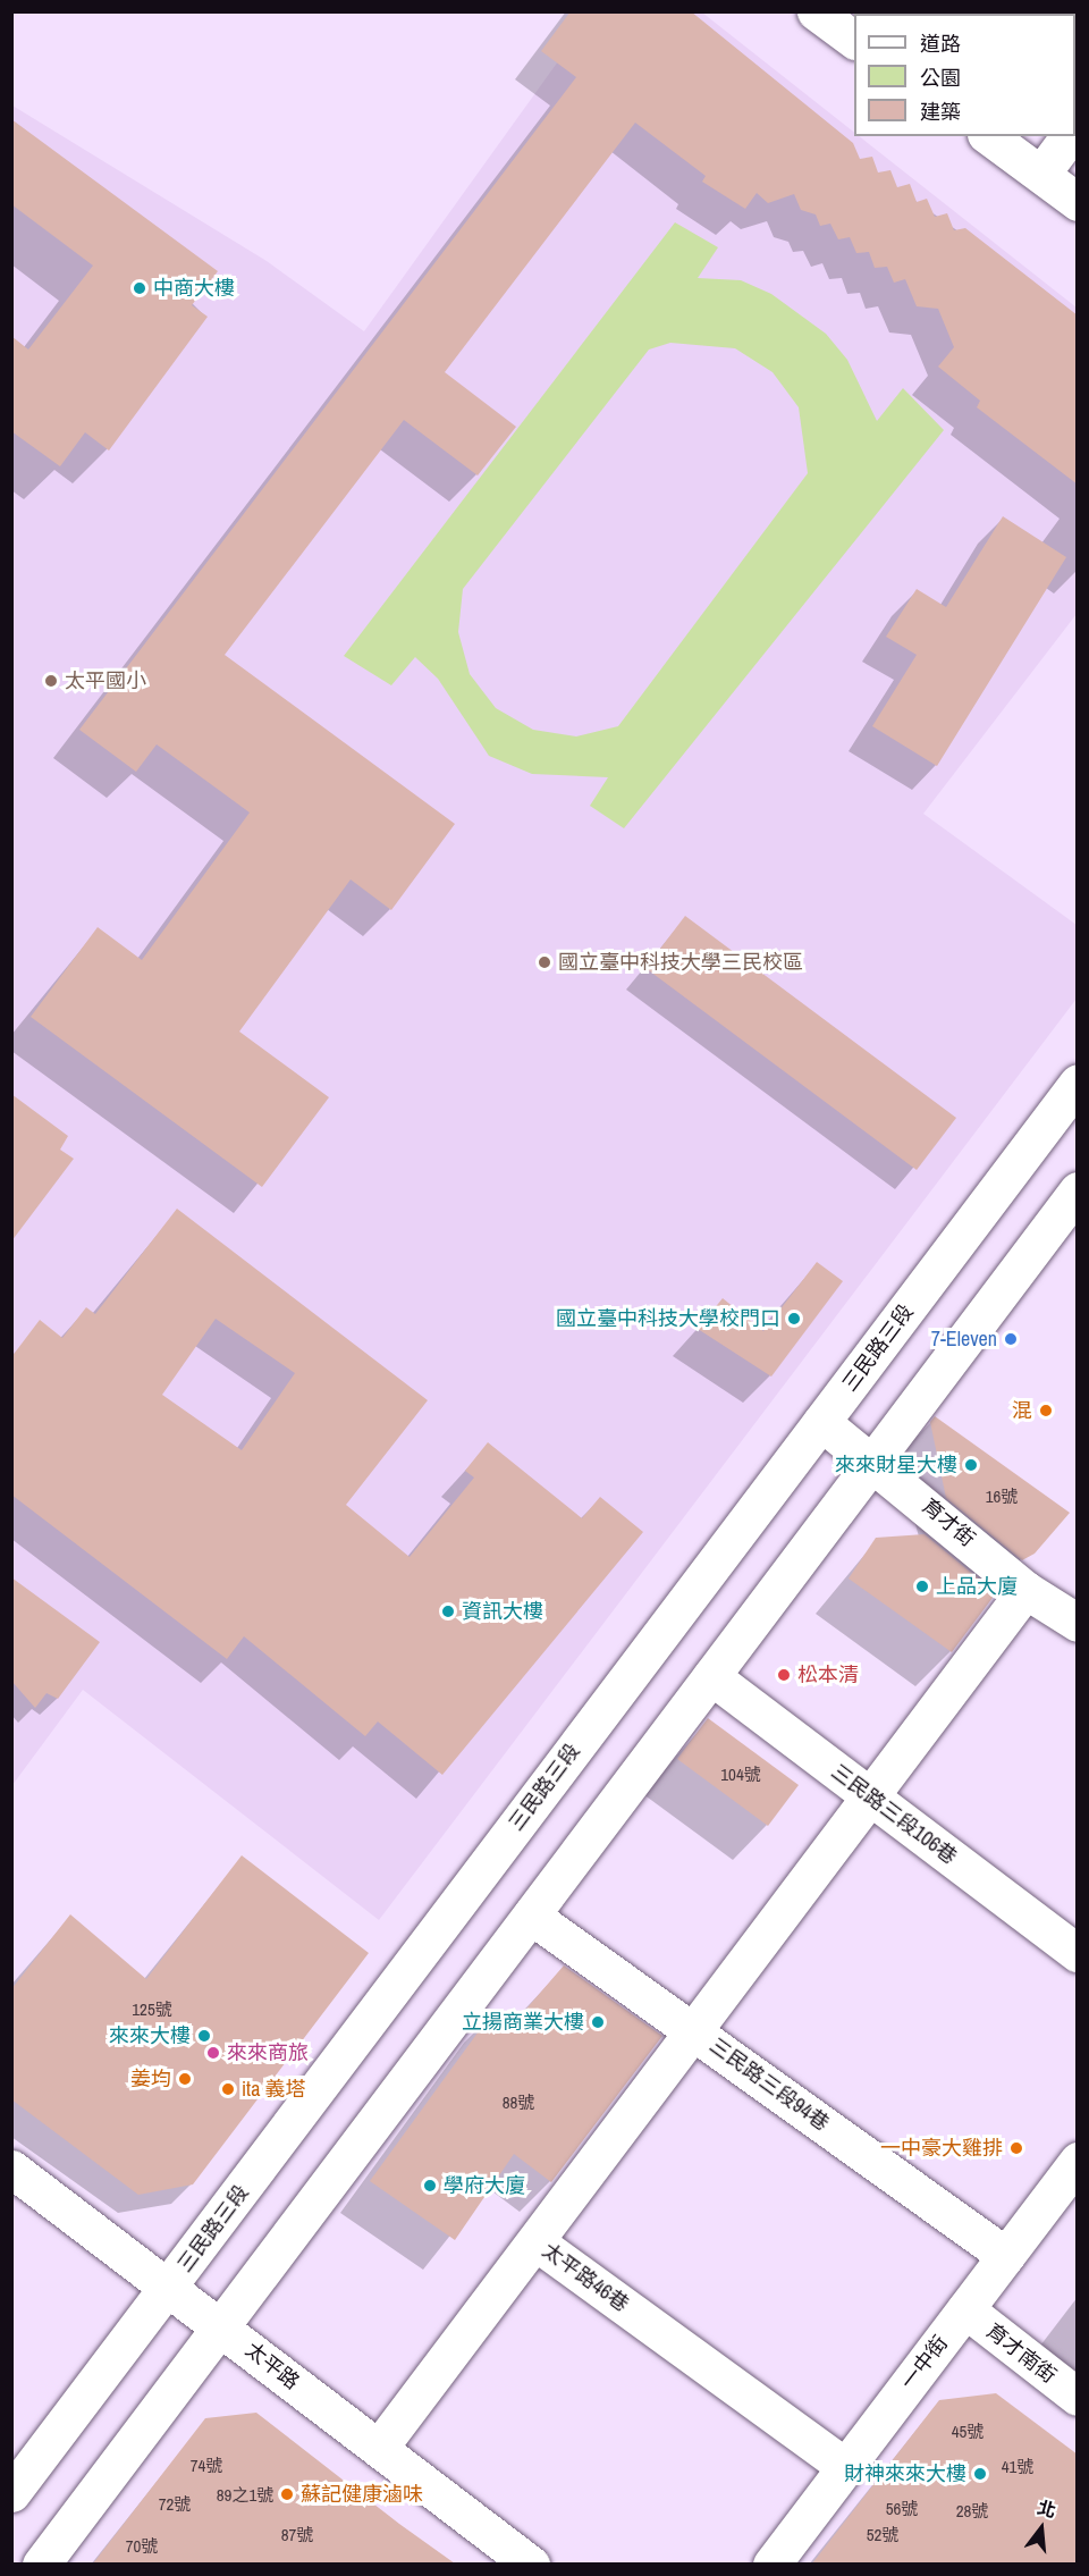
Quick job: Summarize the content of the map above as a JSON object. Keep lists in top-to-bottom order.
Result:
{
  "streets": {
    "street": [
      "三民路三段",
      "育才街",
      "三民路三段106巷",
      "三民路三段94巷",
      "太平路46巷",
      "育才南街",
      "一中街",
      "太平路"
    ]
  },
  "crossings": [
    ["三民路三段", "育才街"],
    ["三民路三段", "太平路"],
    ["三民路三段94巷", "一中街"],
    ["太平路46巷", "一中街"],
    ["太平路46巷", "太平路"],
    ["育才南街", "一中街"]
  ],
  "places": [
    "中商大樓",
    "太平國小",
    "國立臺中科技大學三民校區",
    "國立臺中科技大學校門口",
    "7-Eleven",
    "混",
    "來來財星大樓",
    "上品大廈",
    "資訊大樓",
    "松本清",
    "立揚商業大樓",
    "來來大樓",
    "來來商旅",
    "姜均",
    "ita 義塔",
    "一中豪大雞排",
    "學府大廈",
    "財神來來大樓",
    "蘇記健康滷味"
  ],
  "house_numbers": [
    "16號",
    "104號",
    "125號",
    "88號",
    "45號",
    "74號",
    "41號",
    "89之1號",
    "72號",
    "56號",
    "28號",
    "87號",
    "52號",
    "70號"
  ],
  "legend": ["道路", "公園", "建築"],
  "north": "top"
}
